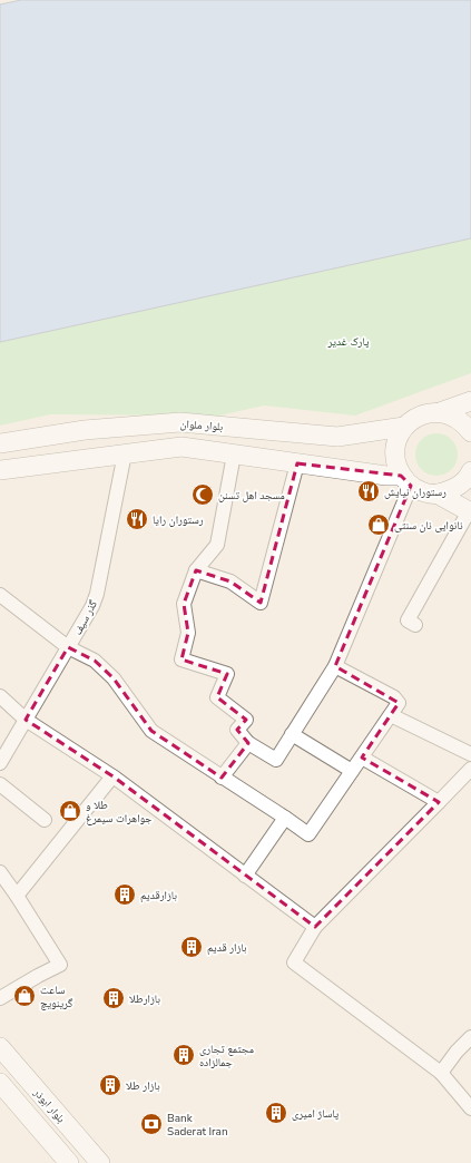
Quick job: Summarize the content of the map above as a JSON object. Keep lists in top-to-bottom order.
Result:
{
  "streets": {
    "main road": ["بلوار ملوان", "بلوار ابوذر"],
    "street": ["گذر سیف"]
  },
  "parks": ["پارک غدیر"],
  "places": {
    "restaurant": ["رستوران نیایش", "رستوران رایا"],
    "mosque": ["مسجد اهل تسنن"],
    "shop": ["نانوایی نان سنتی", "طلا و جواهرات سیمرغ", "ساعت گرینویچ"],
    "building": [
      "بازارقدیم",
      "بازار قدیم",
      "بازارطلا",
      "مجتمع تجاری جمالزاده",
      "بازار طلا",
      "پاساژ امیری"
    ],
    "bank": ["Bank Saderat Iran"]
  }
}
